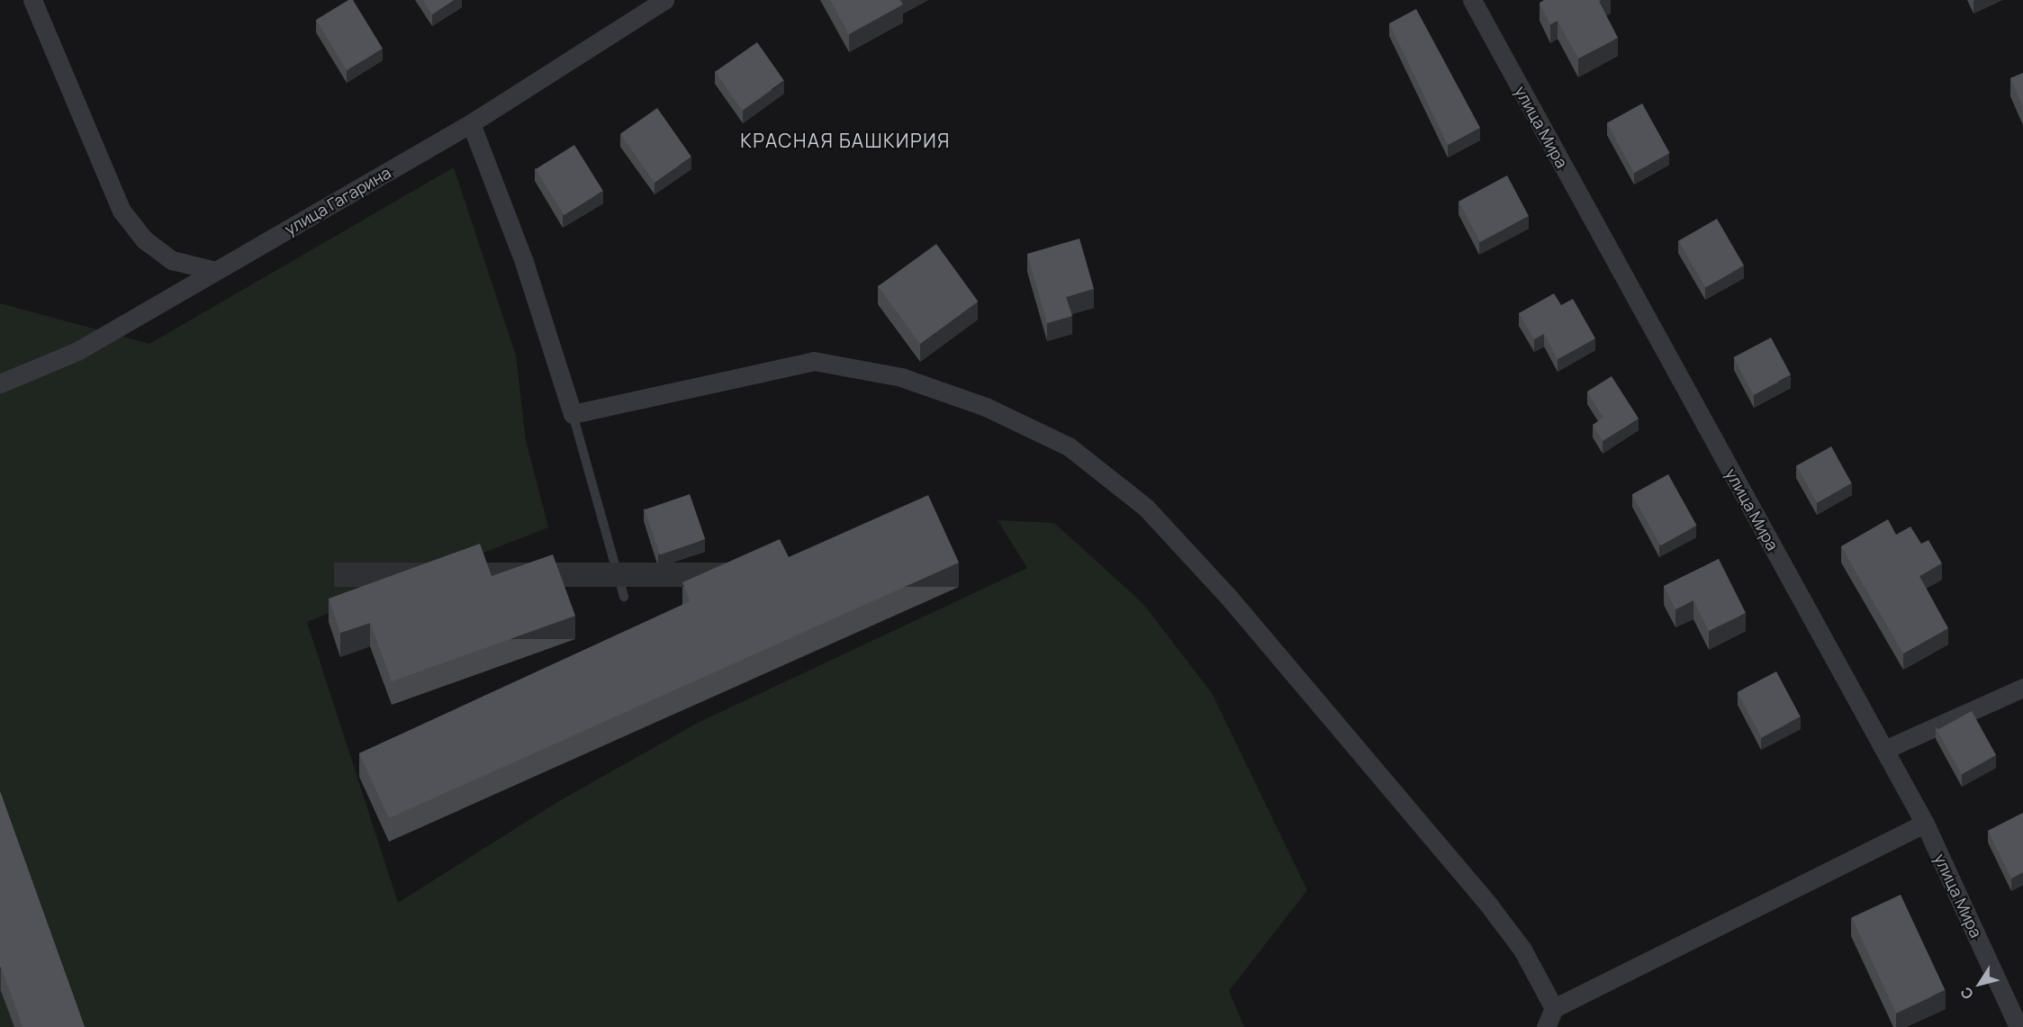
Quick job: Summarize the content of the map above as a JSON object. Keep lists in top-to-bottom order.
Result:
{
  "streets": {
    "street": ["улица Мира", "улица Гагарина"]
  },
  "districts": ["КРАСНАЯ БАШКИРИЯ"],
  "north": "bottom left"
}
